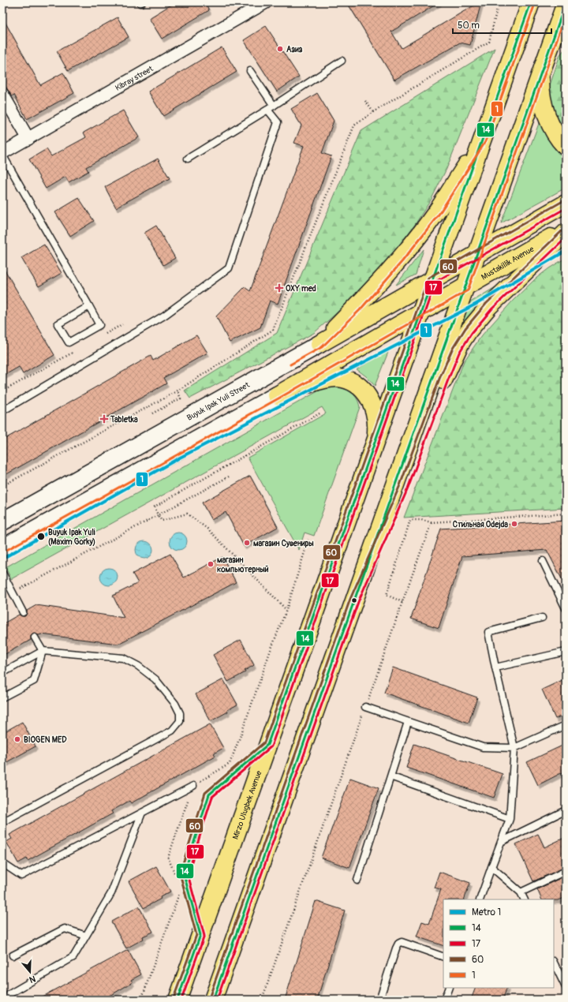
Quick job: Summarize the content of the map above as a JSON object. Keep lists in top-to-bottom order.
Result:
{
  "streets": {
    "main road": ["Mustakillik Avenue", "Buyuk Ipak Yuli Street", "Mirzo Ulugbek Avenue"],
    "street": ["Kibray street"]
  },
  "crossings": [
    ["Buyuk Ipak Yuli Street", "Mirzo Ulugbek Avenue"]
  ],
  "places": {
    "other": [
      "Азиз",
      "Стильная Odejda",
      "Buyuk Ipak Yuli (Maxim Gorky)",
      "магазин Сувениры",
      "магазин компьютерный",
      "BIOGEN MED"
    ],
    "health": ["OXY med", "Tabletka"]
  },
  "lines": [
    "transit line 14",
    "transit line 1",
    "transit line 60",
    "transit line 17",
    "metro line 1"
  ],
  "legend": [
    "Metro 1",
    "14",
    "17",
    "60",
    "1"
  ],
  "scale_bar": "50 m",
  "north": "bottom"
}
